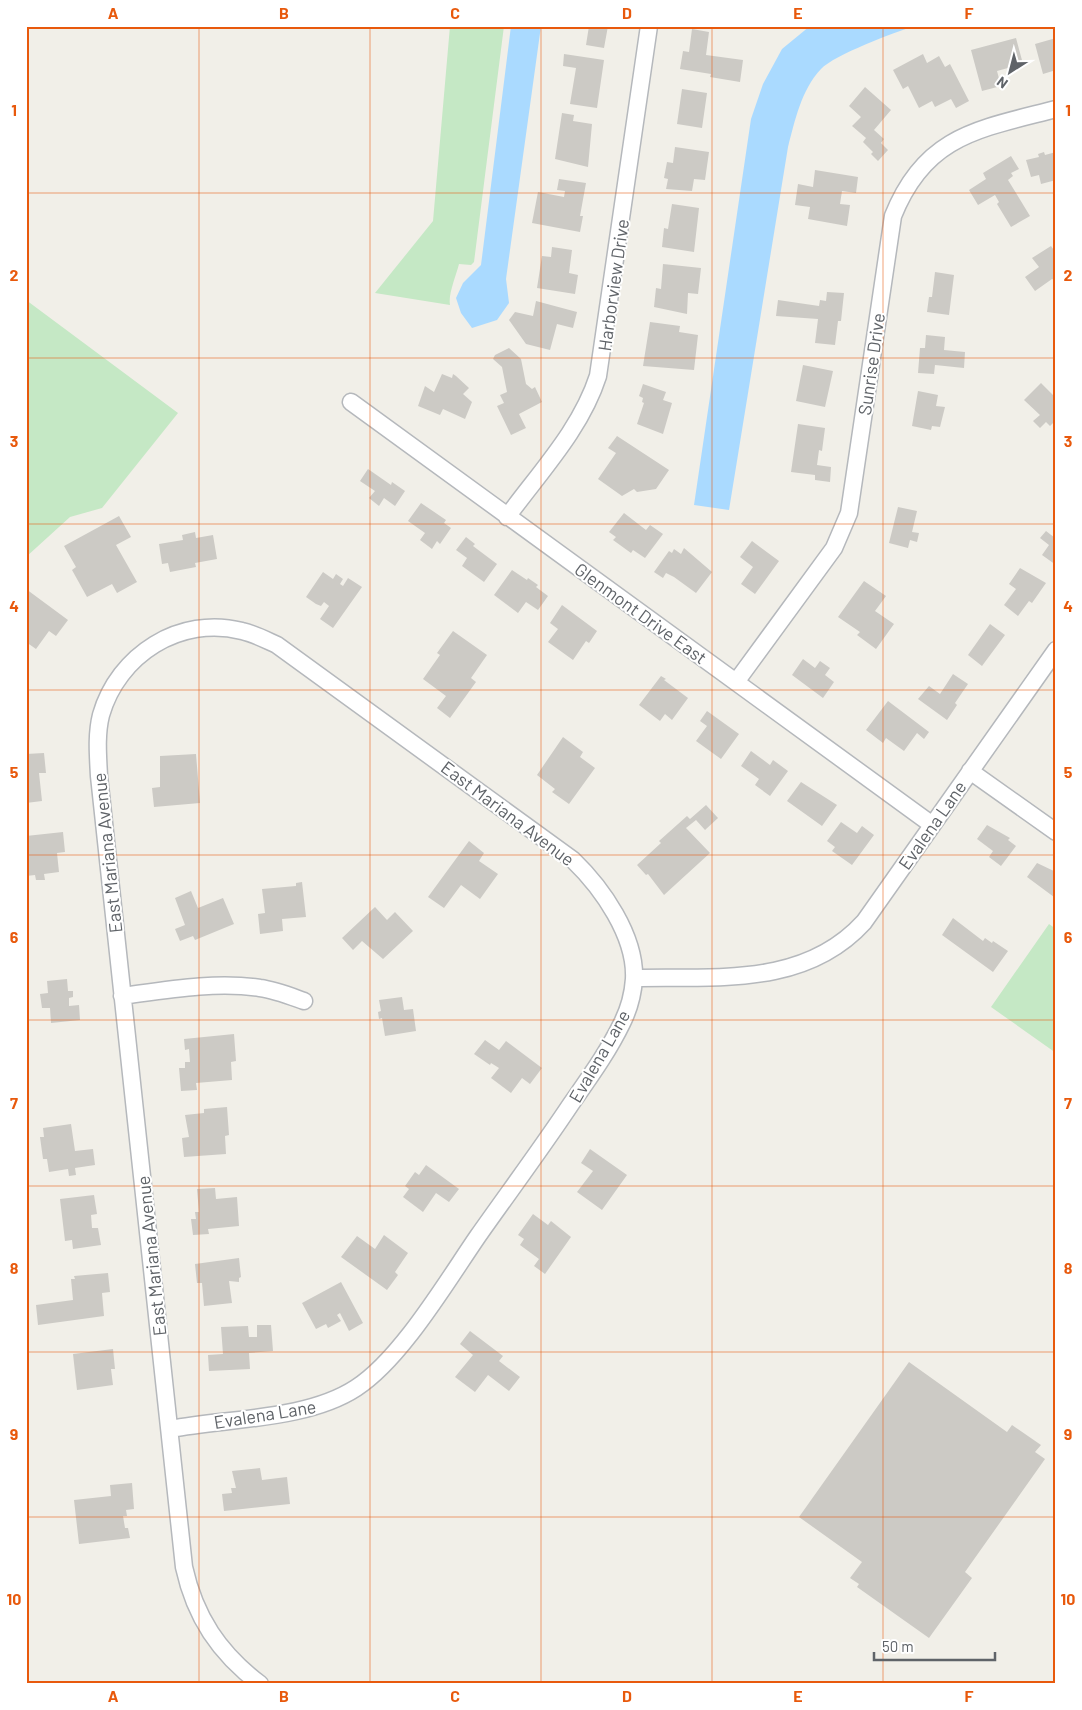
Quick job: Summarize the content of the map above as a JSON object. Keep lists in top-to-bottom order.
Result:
{
  "streets": {
    "street": [
      "Harborview Drive",
      "Sunrise Drive",
      "Glenmont Drive East",
      "East Mariana Avenue",
      "Evalena Lane"
    ]
  },
  "crossings": [
    ["Harborview Drive", "Glenmont Drive East"],
    ["Sunrise Drive", "Glenmont Drive East"],
    ["Glenmont Drive East", "Evalena Lane"],
    ["East Mariana Avenue", "Evalena Lane"]
  ],
  "scale_bar": "50 m",
  "north": "bottom left",
  "grid": {
    "columns": [
      "A",
      "B",
      "C",
      "D",
      "E",
      "F"
    ],
    "rows": [
      "1",
      "2",
      "3",
      "4",
      "5",
      "6",
      "7",
      "8",
      "9",
      "10"
    ]
  }
}
